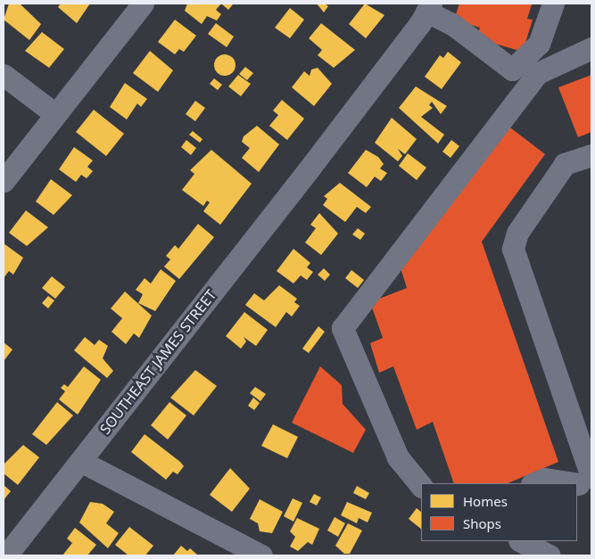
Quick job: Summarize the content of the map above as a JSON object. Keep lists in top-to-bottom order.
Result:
{
  "streets": {
    "street": ["SOUTHEAST JAMES STREET"]
  },
  "legend": ["Homes", "Shops"]
}
